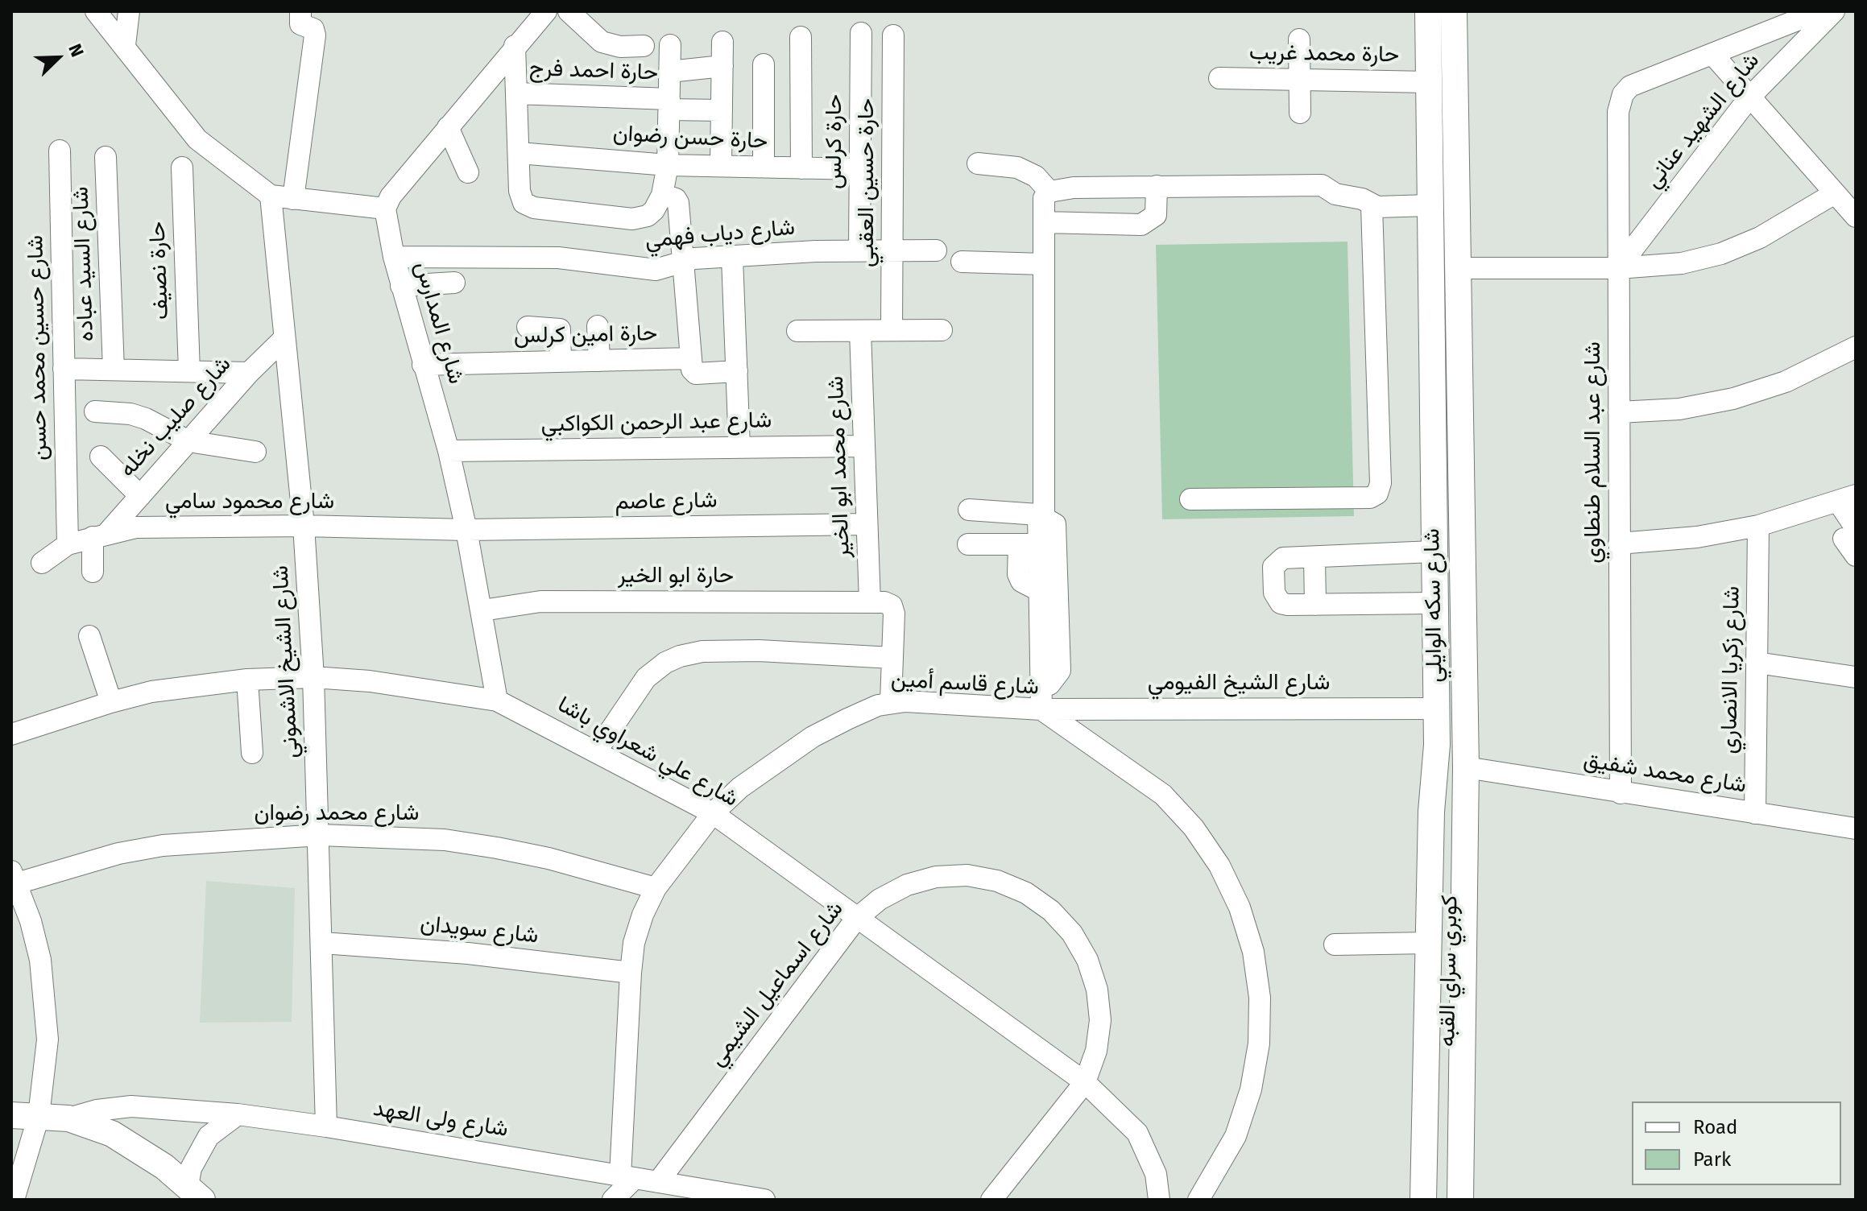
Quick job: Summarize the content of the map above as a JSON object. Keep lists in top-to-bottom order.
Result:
{
  "streets": {
    "main road": ["شارع سكه الوايلي", "كوبري سراي القبه"],
    "street": [
      "حارة محمد غريب",
      "حارة احمد فرج",
      "شارع الشهيد عناني",
      "حارة حسن رضوان",
      "حارة كرلس",
      "حارة حسين العقبي",
      "شارع دياب فهمي",
      "شارع السيد عباده",
      "حارة نصيف",
      "شارع المدارس",
      "حارة امين كرلس",
      "شارع حسين محمد حسن",
      "شارع صليب نخله",
      "شارع عبد الرحمن الكواكبي",
      "شارع عبد السلام طنطاوي",
      "شارع محمد ابو الخير",
      "شارع محمود سامي",
      "شارع عاصم",
      "حارة ابو الخير",
      "شارع الشيخ الاشموني",
      "شارع زكريا الانصاري",
      "شارع الشيخ الفيومي",
      "شارع قاسم أمين",
      "شارع علي شعراوي باشا",
      "شارع محمد شفيق",
      "شارع محمد رضوان",
      "شارع سويدان",
      "شارع اسماعيل الشيمي",
      "شارع ولى العهد"
    ]
  },
  "crossings": [
    ["حارة محمد غريب", "شارع سكه الوايلي"],
    ["شارع الشهيد عناني", "شارع عبد السلام طنطاوي"],
    ["حارة حسن رضوان", "حارة كرلس"],
    ["حارة كرلس", "شارع دياب فهمي"],
    ["حارة حسين العقبي", "شارع دياب فهمي"],
    ["شارع دياب فهمي", "شارع المدارس"],
    ["شارع المدارس", "حارة امين كرلس"],
    ["شارع المدارس", "شارع عبد الرحمن الكواكبي"],
    ["شارع المدارس", "شارع محمود سامي"],
    ["شارع المدارس", "شارع عاصم"],
    ["شارع المدارس", "حارة ابو الخير"],
    ["شارع المدارس", "شارع علي شعراوي باشا"],
    ["شارع حسين محمد حسن", "شارع محمود سامي"],
    ["شارع صليب نخله", "شارع محمود سامي"],
    ["شارع صليب نخله", "شارع الشيخ الاشموني"],
    ["شارع عبد الرحمن الكواكبي", "شارع محمد ابو الخير"],
    ["شارع عبد السلام طنطاوي", "شارع محمد شفيق"],
    ["شارع محمد ابو الخير", "شارع عاصم"],
    ["شارع محمد ابو الخير", "حارة ابو الخير"],
    ["شارع محمود سامي", "شارع عاصم"],
    ["شارع محمود سامي", "شارع الشيخ الاشموني"],
    ["شارع سكه الوايلي", "شارع الشيخ الفيومي"],
    ["شارع سكه الوايلي", "شارع محمد شفيق"],
    ["شارع سكه الوايلي", "كوبري سراي القبه"],
    ["شارع الشيخ الاشموني", "شارع علي شعراوي باشا"],
    ["شارع الشيخ الاشموني", "شارع محمد رضوان"],
    ["شارع الشيخ الاشموني", "شارع سويدان"],
    ["شارع الشيخ الاشموني", "شارع ولى العهد"],
    ["شارع زكريا الانصاري", "شارع محمد شفيق"],
    ["شارع الشيخ الفيومي", "شارع قاسم أمين"],
    ["شارع قاسم أمين", "شارع علي شعراوي باشا"],
    ["شارع قاسم أمين", "شارع محمد رضوان"],
    ["شارع قاسم أمين", "شارع سويدان"],
    ["شارع قاسم أمين", "شارع ولى العهد"],
    ["شارع علي شعراوي باشا", "شارع اسماعيل الشيمي"],
    ["شارع اسماعيل الشيمي", "شارع ولى العهد"]
  ],
  "legend": ["Road", "Park"],
  "north": "top right"
}
